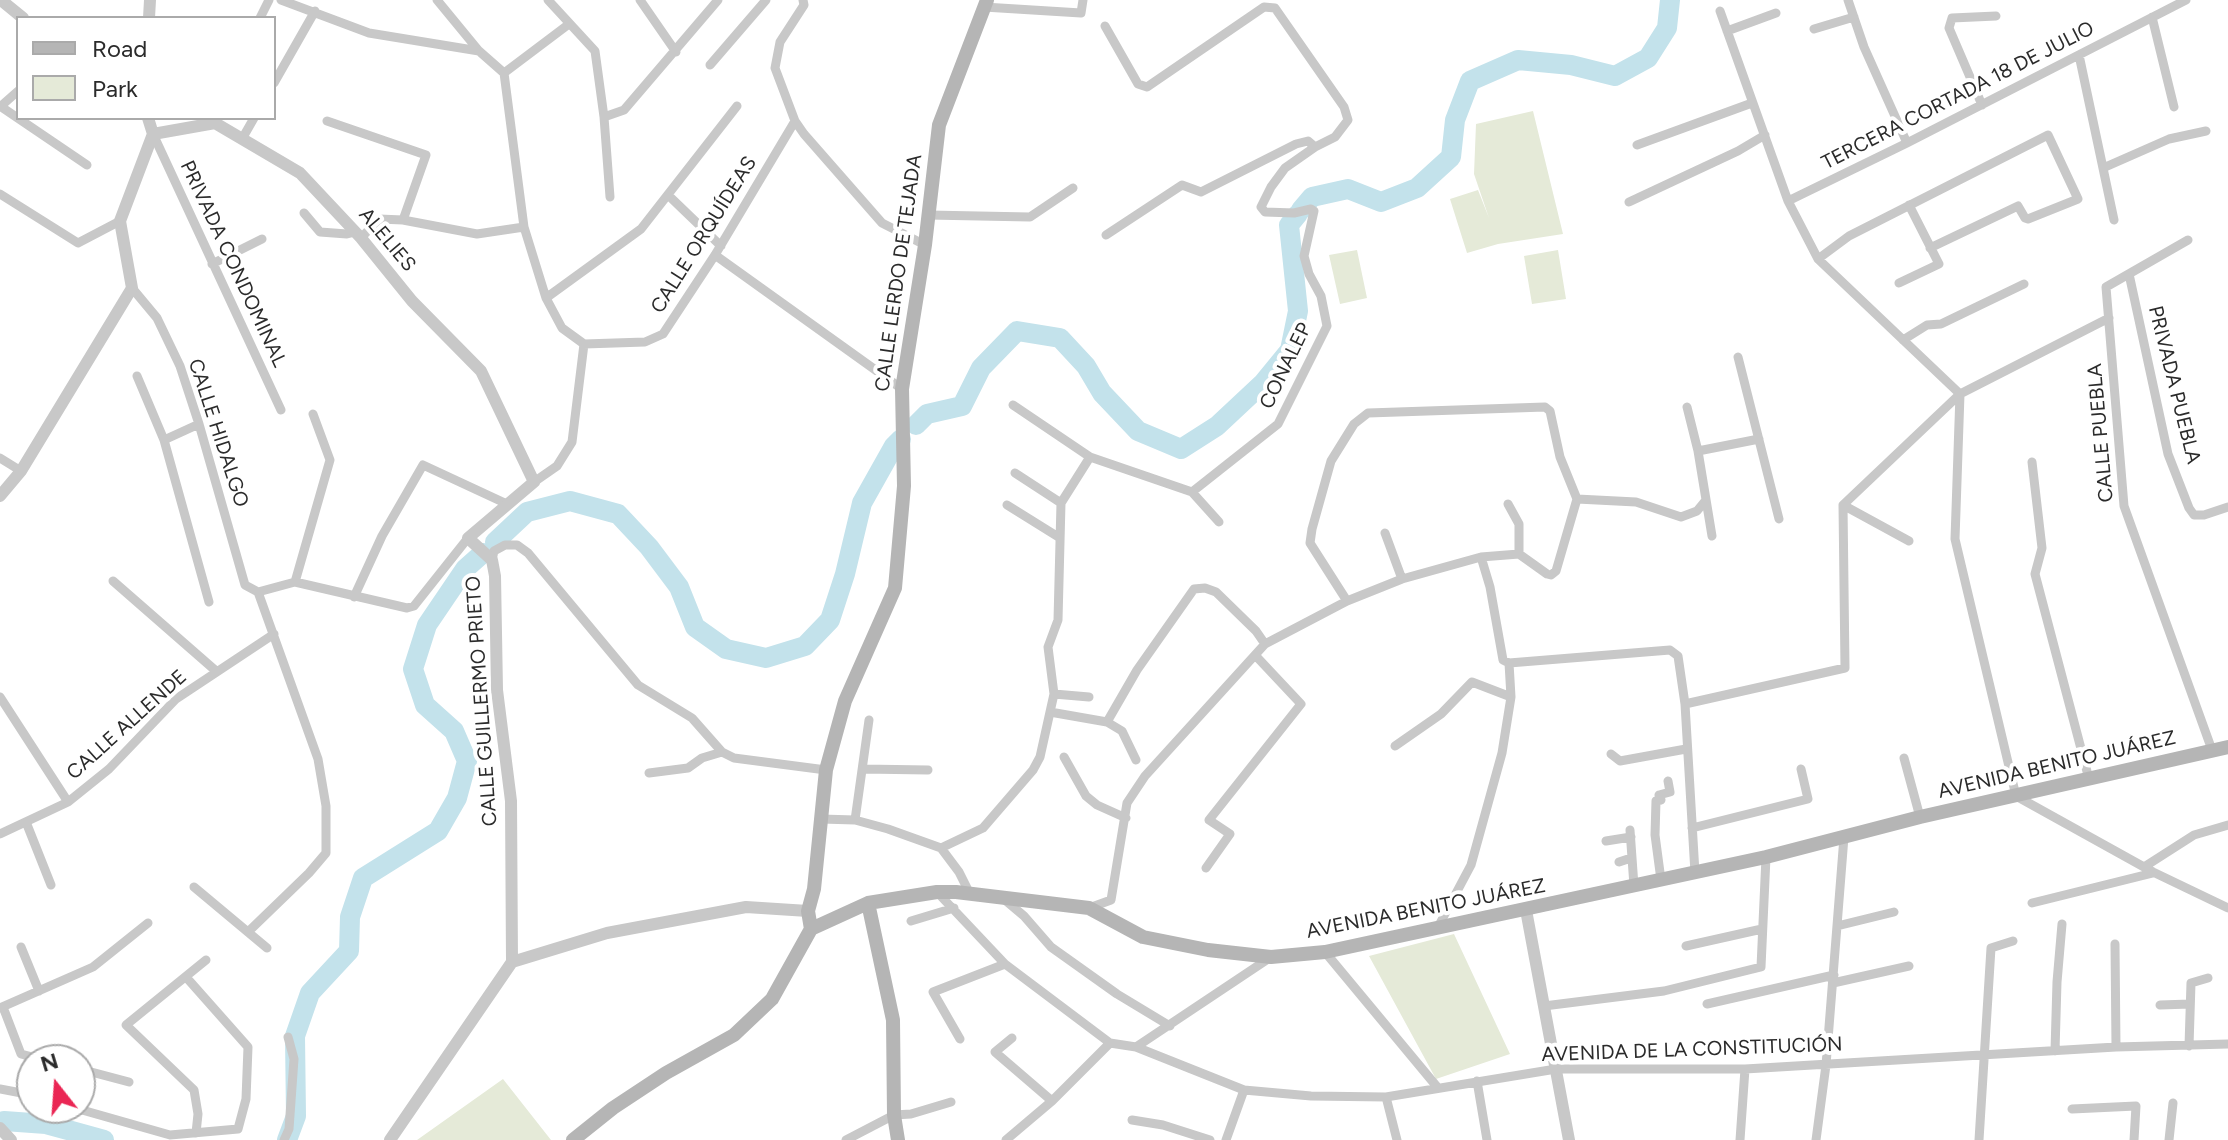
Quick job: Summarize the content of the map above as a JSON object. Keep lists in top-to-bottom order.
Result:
{
  "streets": {
    "main road": ["CALLE LERDO DE TEJADA", "AVENIDA BENITO JUÁREZ"],
    "street": [
      "TERCERA CORTADA 18 DE JULIO",
      "CALLE ORQUÍDEAS",
      "ALELIES",
      "PRIVADA CONDOMINAL",
      "CONALEP",
      "PRIVADA PUEBLA",
      "CALLE HIDALGO",
      "CALLE PUEBLA",
      "CALLE GUILLERMO PRIETO",
      "CALLE ALLENDE",
      "AVENIDA DE LA CONSTITUCIÓN"
    ]
  },
  "crossings": [
    ["ALELIES", "PRIVADA CONDOMINAL"],
    ["CALLE LERDO DE TEJADA", "AVENIDA BENITO JUÁREZ"],
    ["PRIVADA PUEBLA", "CALLE PUEBLA"],
    ["CALLE HIDALGO", "CALLE ALLENDE"],
    ["CALLE PUEBLA", "AVENIDA BENITO JUÁREZ"],
    ["AVENIDA BENITO JUÁREZ", "AVENIDA DE LA CONSTITUCIÓN"]
  ],
  "legend": ["Road", "Park"],
  "north": "top"
}
